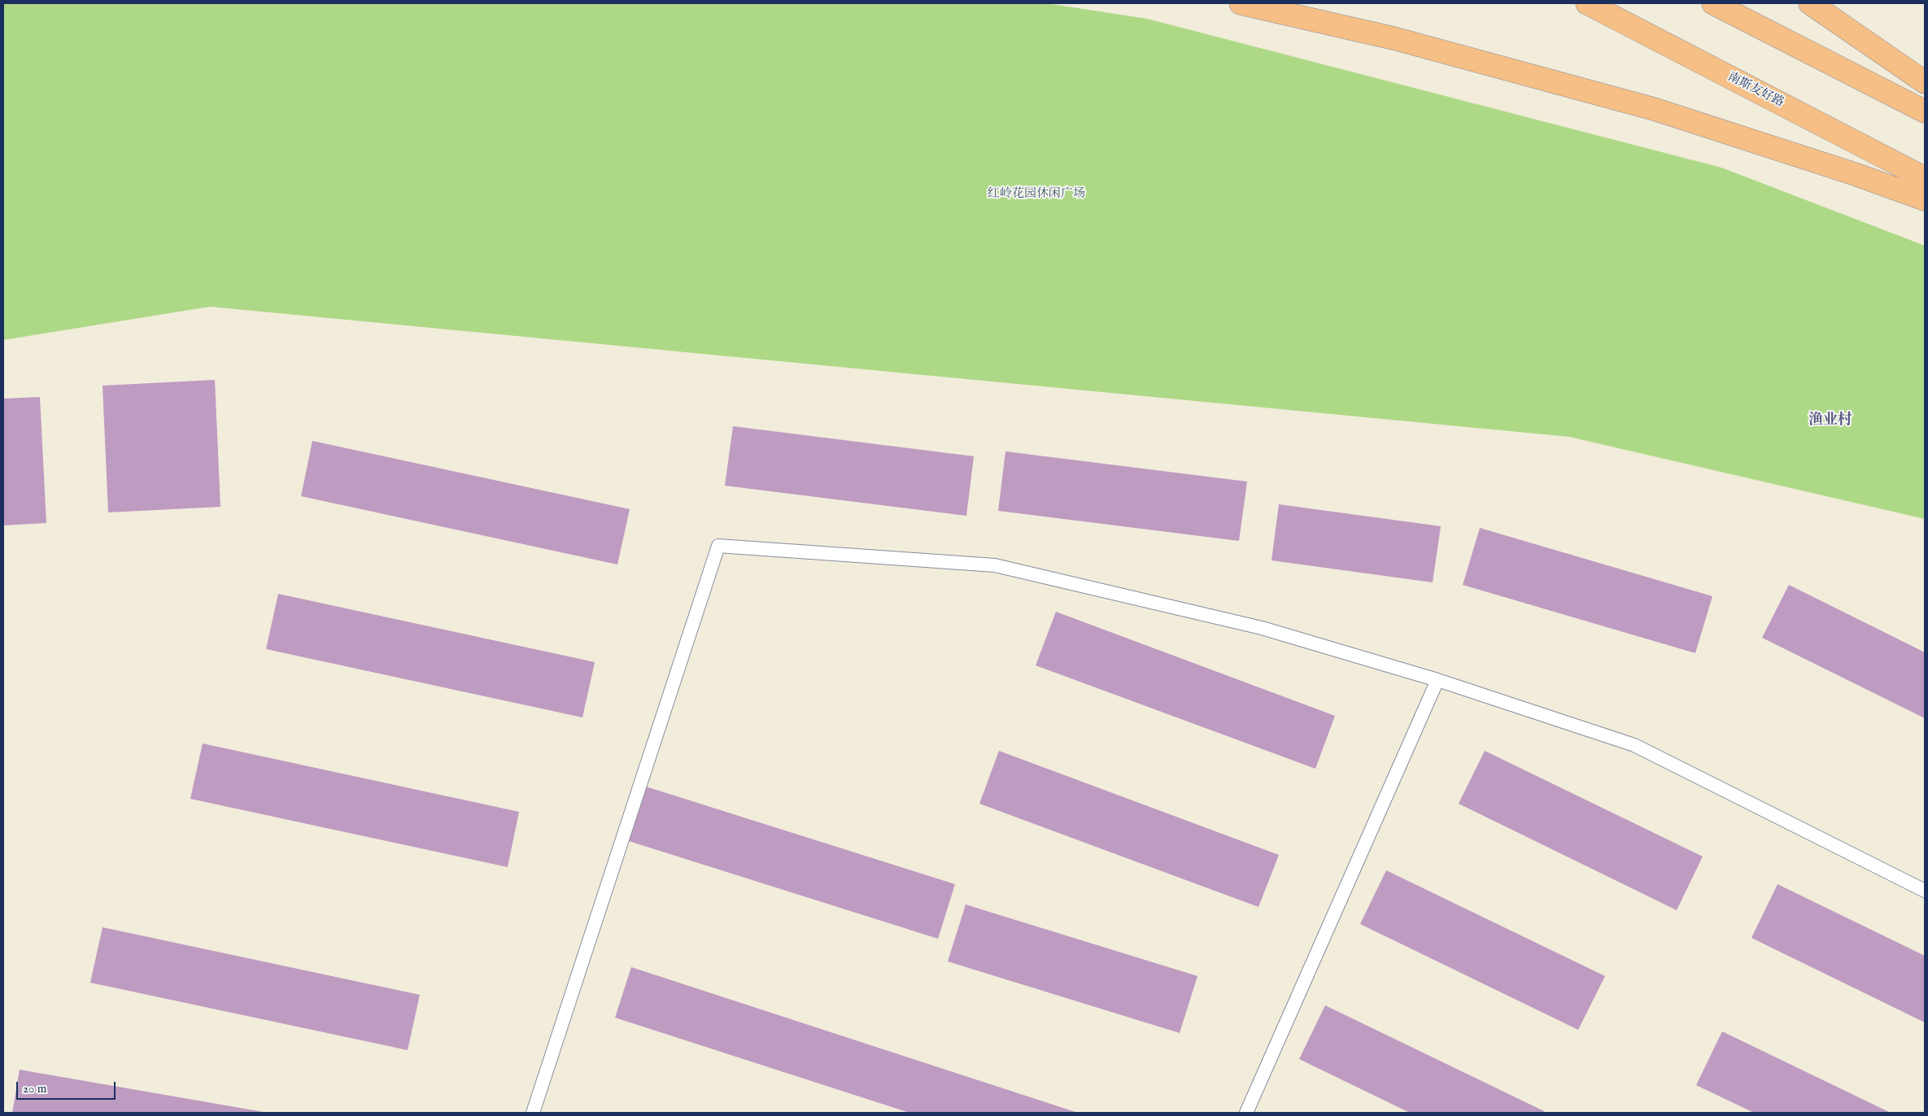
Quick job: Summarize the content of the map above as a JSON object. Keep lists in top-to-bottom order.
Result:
{
  "streets": {
    "highway": ["南斯友好路"]
  },
  "districts": ["渔业村"],
  "parks": ["红岭花园休闲广场"],
  "scale_bar": "20 m"
}
